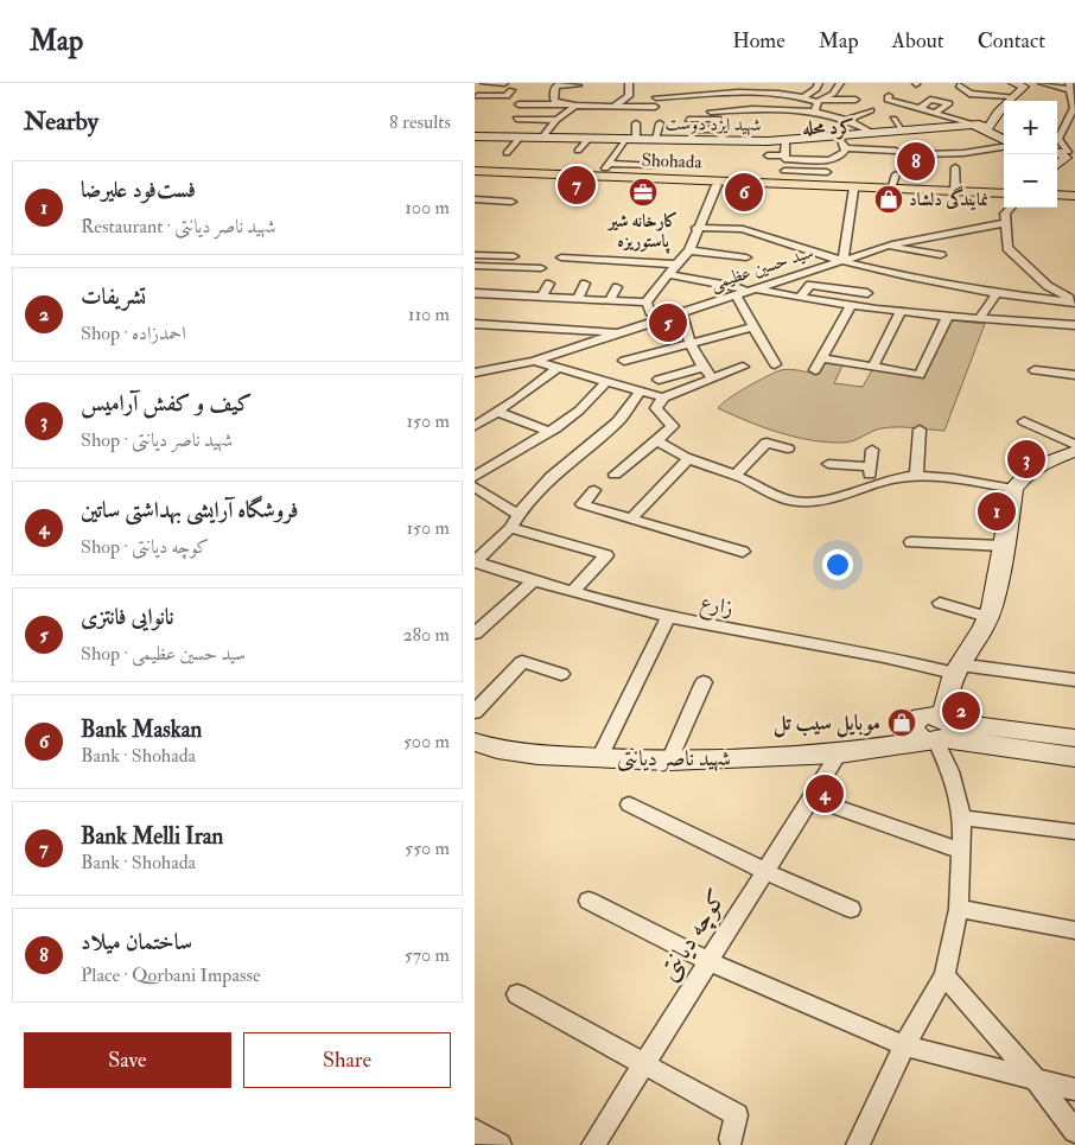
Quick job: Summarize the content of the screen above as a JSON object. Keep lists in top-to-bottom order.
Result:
{
  "streets": {
    "main road": ["شهید ایزد دوست", "Shohada", "شهید ناصر دیانتی"],
    "street": ["سید حسین عظیمی", "زارع", "کوچه دیانتی"]
  },
  "crossings": [
    ["شهید ناصر دیانتی", "کوچه دیانتی"]
  ],
  "districts": ["کرد محله"],
  "places": {
    "office": ["کارخانه شیر پاستوریزه"],
    "shop": ["نمایندگی دلشاد", "موبایل سیب تل"]
  },
  "page": {
    "header": "Map",
    "nav": [
      "Home",
      "Map",
      "About",
      "Contact"
    ],
    "heading": ["Nearby", "8 results"],
    "map_buttons": ["+", "−"],
    "pins": [
      "8",
      "7",
      "6",
      "5",
      "3",
      "1",
      "2",
      "4"
    ],
    "list": [
      {
        "mark": "1",
        "name": "فست‌فود علیرضا",
        "note": "Restaurant · شهید ناصر دیانتی",
        "value": "100 m"
      },
      {
        "mark": "2",
        "name": "تشریفات",
        "note": "Shop · احمدزاده",
        "value": "110 m"
      },
      {
        "mark": "3",
        "name": "کیف و‌ کفش آرامیس",
        "note": "Shop · شهید ناصر دیانتی",
        "value": "150 m"
      },
      {
        "mark": "4",
        "name": "فروشگاه آرایشی بهداشتی ساتین",
        "note": "Shop · کوچه دیانتی",
        "value": "150 m"
      },
      {
        "mark": "5",
        "name": "نانوایی فانتزی",
        "note": "Shop · سید حسین عظیمی",
        "value": "280 m"
      },
      {
        "mark": "6",
        "name": "Bank Maskan",
        "note": "Bank · Shohada",
        "value": "500 m"
      },
      {
        "mark": "7",
        "name": "Bank Melli Iran",
        "note": "Bank · Shohada",
        "value": "550 m"
      },
      {
        "mark": "8",
        "name": "ساختمان میلاد",
        "note": "Place · Qorbani Impasse",
        "value": "570 m"
      }
    ],
    "buttons": ["Save", "Share"]
  }
}
